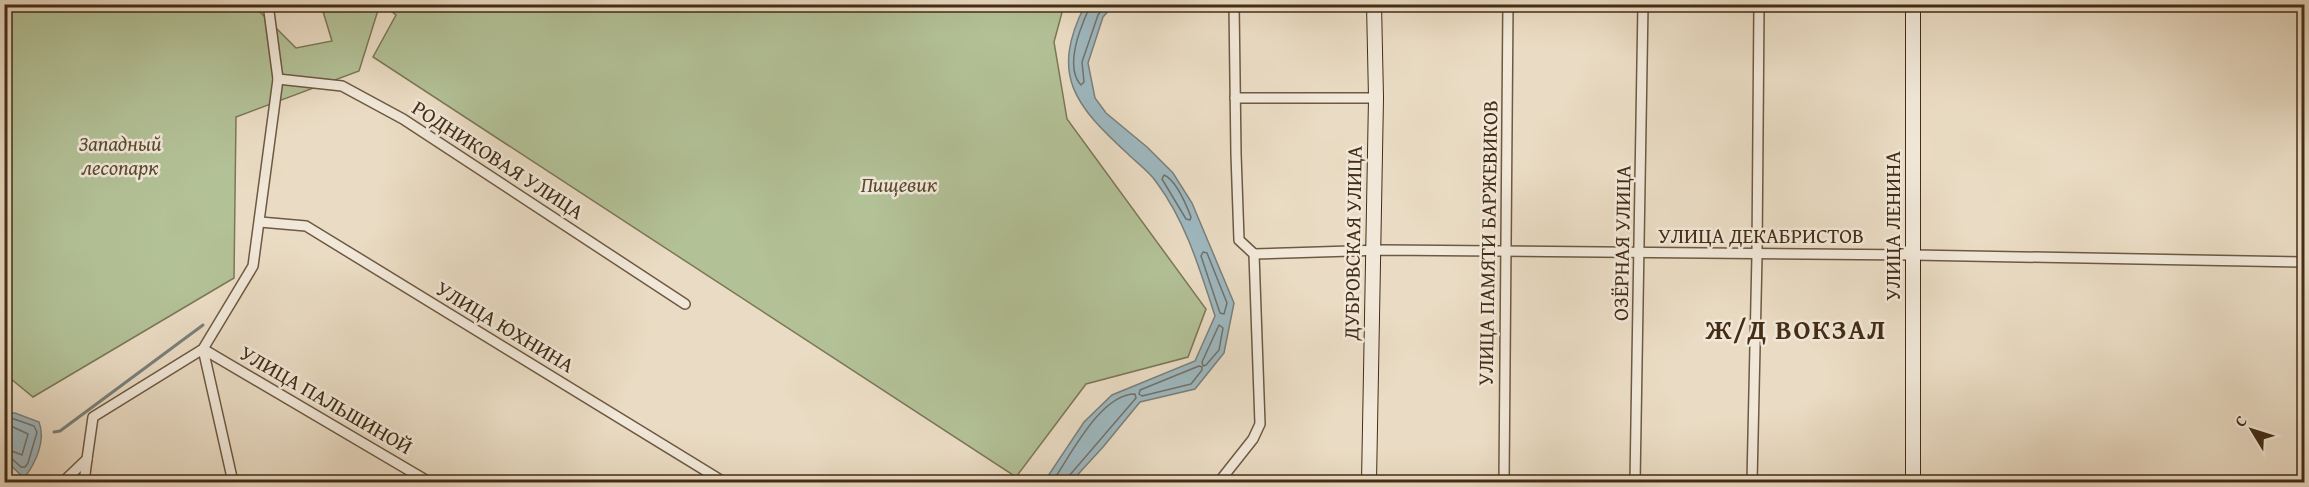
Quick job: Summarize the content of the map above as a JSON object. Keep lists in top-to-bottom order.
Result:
{
  "streets": {
    "street": [
      "РОДНИКОВАЯ УЛИЦА",
      "УЛИЦА ЛЕНИНА",
      "УЛИЦА ДЕКАБРИСТОВ",
      "ДУБРОВСКАЯ УЛИЦА",
      "УЛИЦА ПАМЯТИ БАРЖЕВИКОВ",
      "ОЗЁРНАЯ УЛИЦА",
      "УЛИЦА ЮХНИНА",
      "УЛИЦА ПАЛЬШИНОЙ"
    ]
  },
  "crossings": [
    ["УЛИЦА ЛЕНИНА", "УЛИЦА ДЕКАБРИСТОВ"],
    ["УЛИЦА ДЕКАБРИСТОВ", "ДУБРОВСКАЯ УЛИЦА"],
    ["УЛИЦА ДЕКАБРИСТОВ", "УЛИЦА ПАМЯТИ БАРЖЕВИКОВ"],
    ["УЛИЦА ДЕКАБРИСТОВ", "ОЗЁРНАЯ УЛИЦА"]
  ],
  "districts": ["Ж/Д ВОКЗАЛ"],
  "parks": ["Западный лесопарк", "Пищевик"],
  "north": "top left"
}
